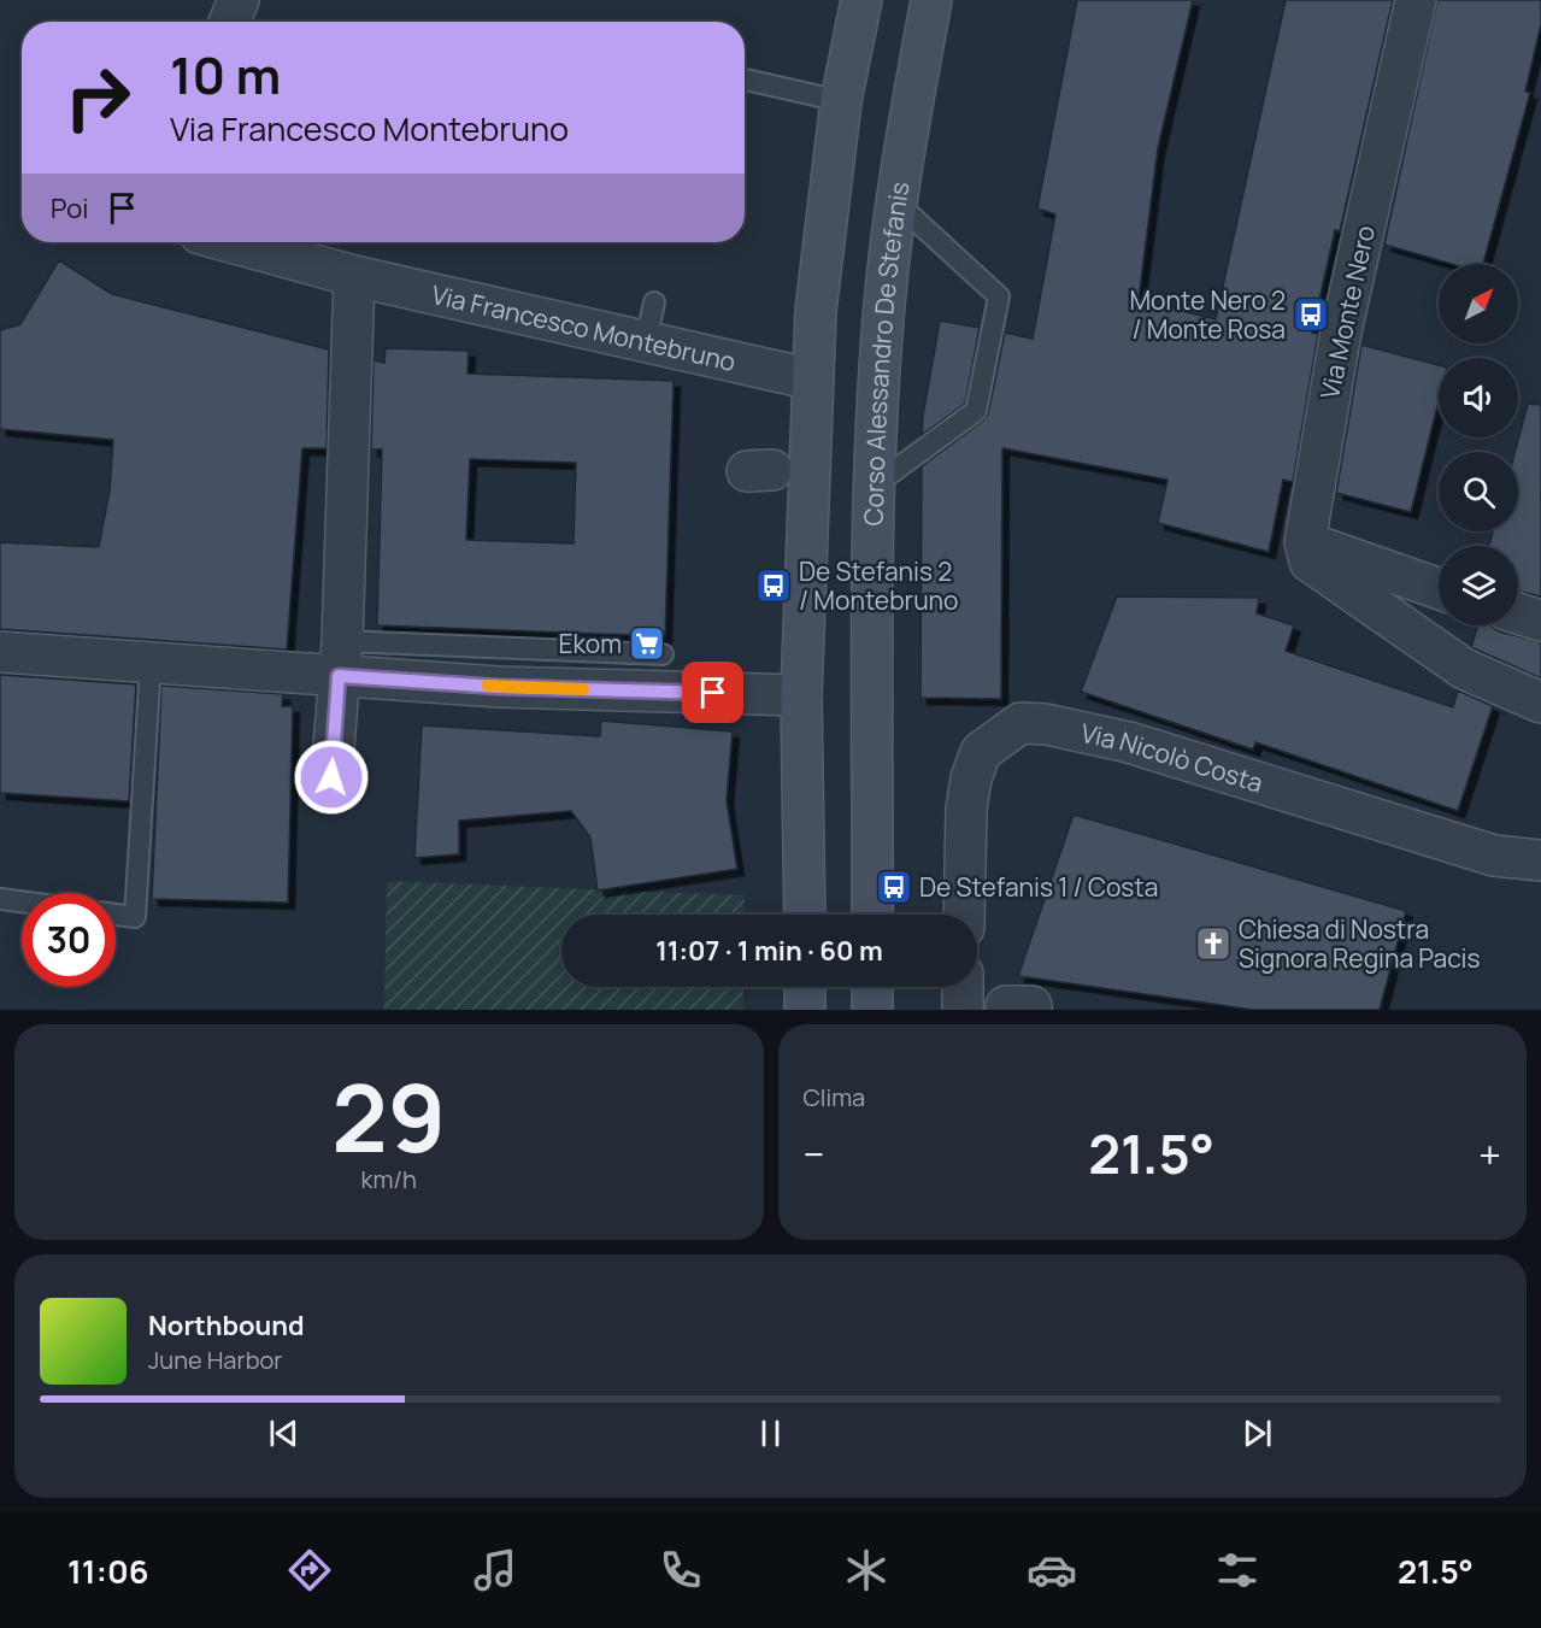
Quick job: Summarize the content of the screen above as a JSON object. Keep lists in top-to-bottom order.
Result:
{
  "streets": {
    "main road": ["Corso Alessandro De Stefanis"],
    "street": ["Via Monte Nero", "Via Francesco Montebruno", "Via Nicolò Costa"]
  },
  "places": {
    "bus stop": ["Monte Nero 2 / Monte Rosa", "De Stefanis 2 / Montebruno", "De Stefanis 1 / Costa"],
    "supermarket": ["Ekom"],
    "church": ["Chiesa di Nostra Signora Regina Pacis"]
  },
  "north": "top right",
  "page": {
    "turn": ["10 m", "Via Francesco Montebruno"],
    "then": "Poi",
    "limit": "30",
    "trip": "11:07 · 1 min · 60 m",
    "tile": [
      ["29", "km/h"],
      "Clima"
    ],
    "heat": ["−", "21.5°", "+"],
    "song": ["Northbound", "June Harbor"],
    "tabs": ["11:06", "21.5°"]
  }
}
